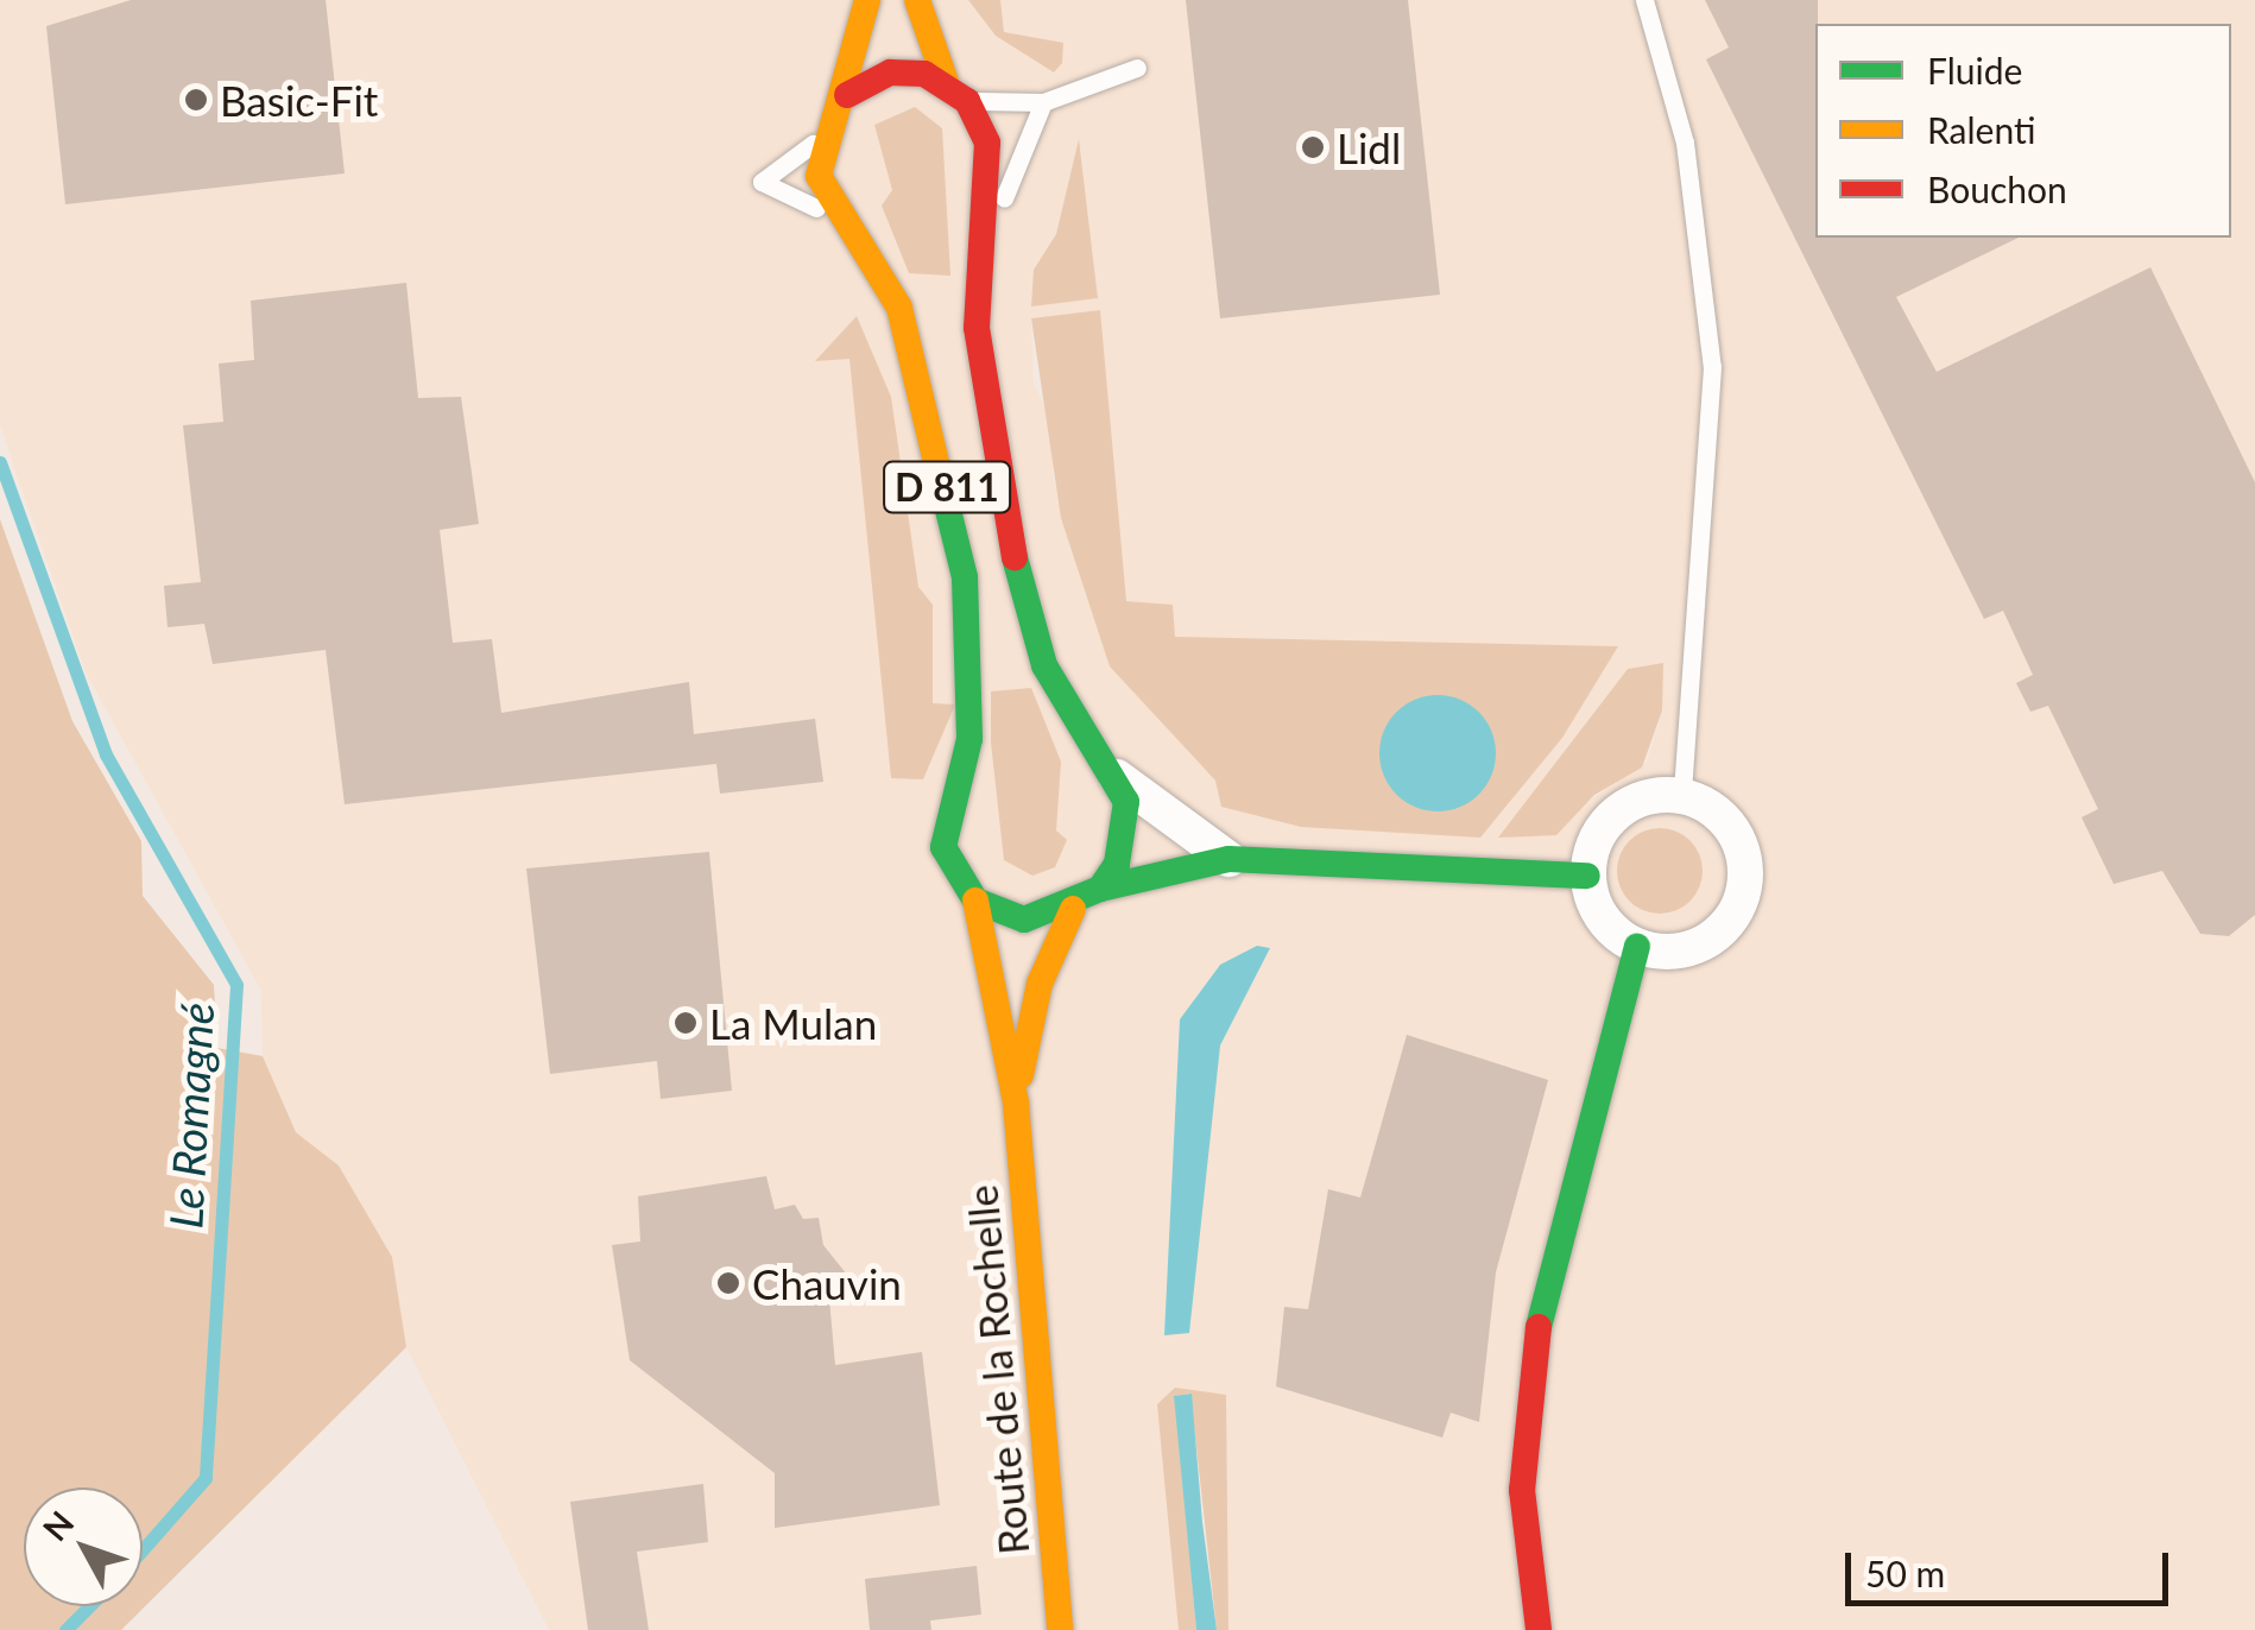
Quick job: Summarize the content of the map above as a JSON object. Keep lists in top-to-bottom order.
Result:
{
  "streets": {
    "main road": ["D 811", "Route de la Rochelle"]
  },
  "water": ["Le Romagné"],
  "places": [
    "Basic-Fit",
    "Lidl",
    "La Mulan",
    "Chauvin"
  ],
  "legend": ["Fluide", "Ralenti", "Bouchon"],
  "scale_bar": "50 m",
  "north": "top left"
}
